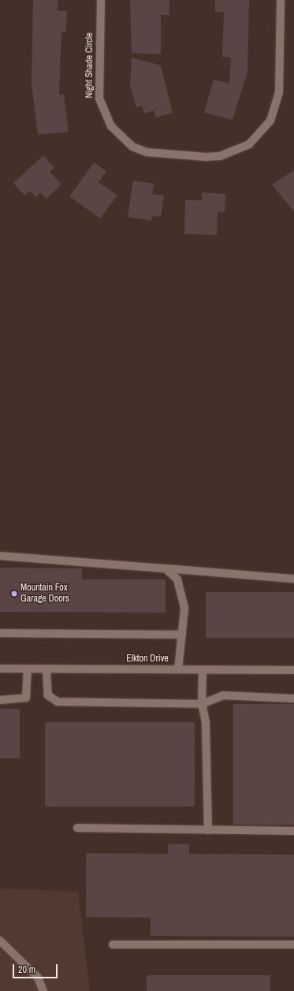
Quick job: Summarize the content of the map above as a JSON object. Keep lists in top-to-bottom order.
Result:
{
  "streets": {
    "street": ["Night Shade Circle", "Elkton Drive"]
  },
  "places": ["Mountain Fox Garage Doors"],
  "scale_bar": "20 m"
}
